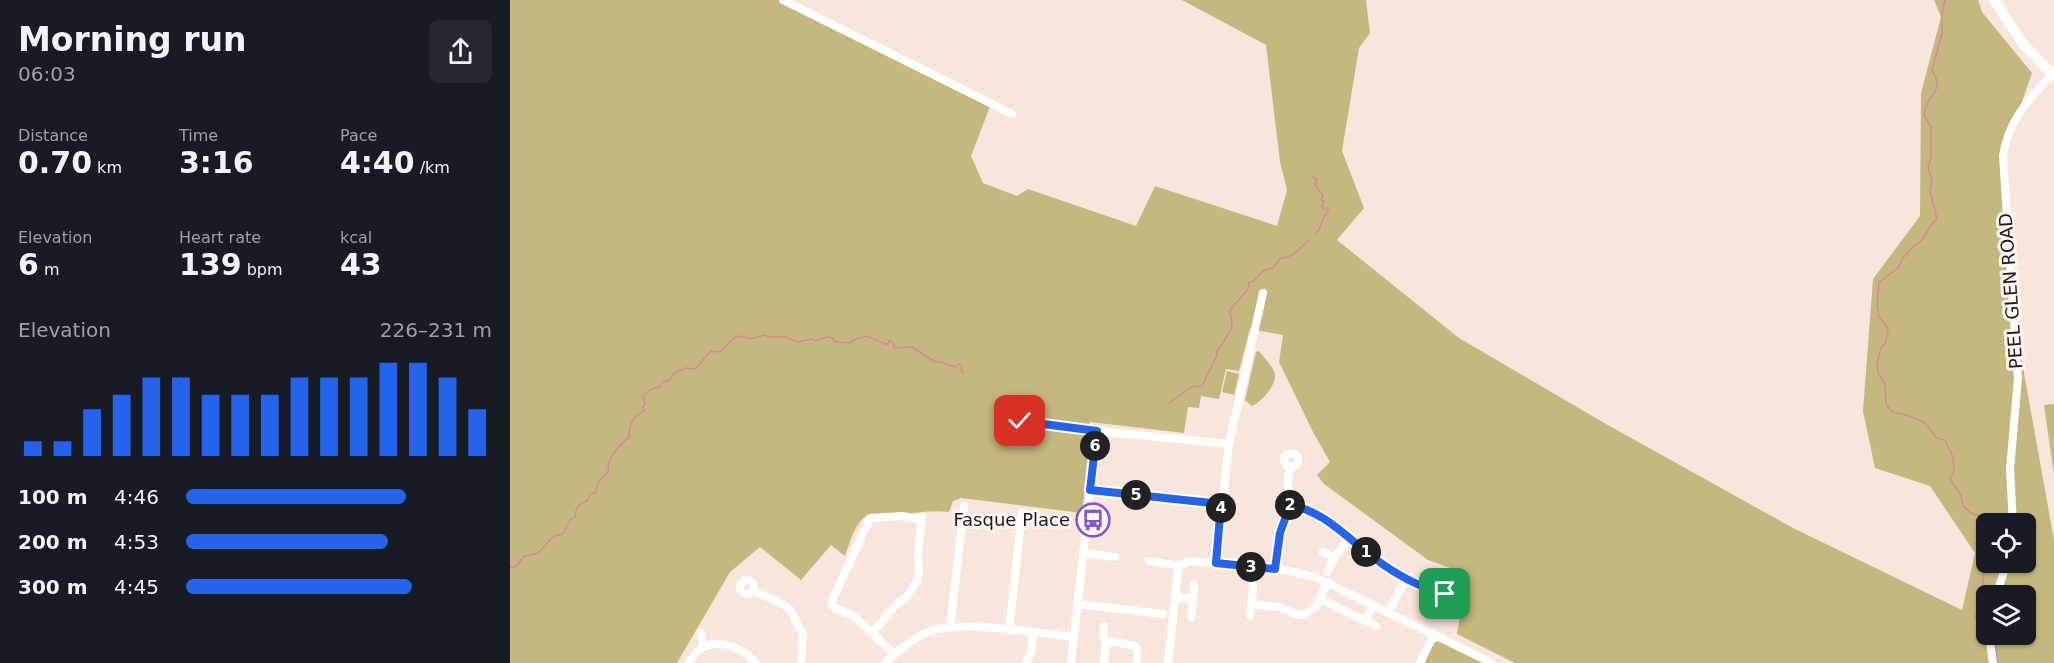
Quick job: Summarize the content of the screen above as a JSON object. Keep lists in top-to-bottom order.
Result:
{
  "streets": {
    "street": ["PEEL GLEN ROAD"]
  },
  "places": {
    "bus stop": ["Fasque Place"]
  },
  "page": {
    "heading": ["Morning run", "06:03"],
    "stats": [
      ["Distance", "0.70 km"],
      ["Time", "3:16"],
      ["Pace", "4:40 /km"],
      ["Elevation", "6 m"],
      ["Heart rate", "139 bpm"],
      ["kcal", "43"]
    ],
    "chart": ["Elevation", "226–231 m"],
    "pins": [
      "6",
      "5",
      "2",
      "4",
      "1",
      "3"
    ],
    "list": [
      {
        "name": "100 m",
        "note": "4:46"
      },
      {
        "name": "200 m",
        "note": "4:53"
      },
      {
        "name": "300 m",
        "note": "4:45"
      }
    ]
  }
}
